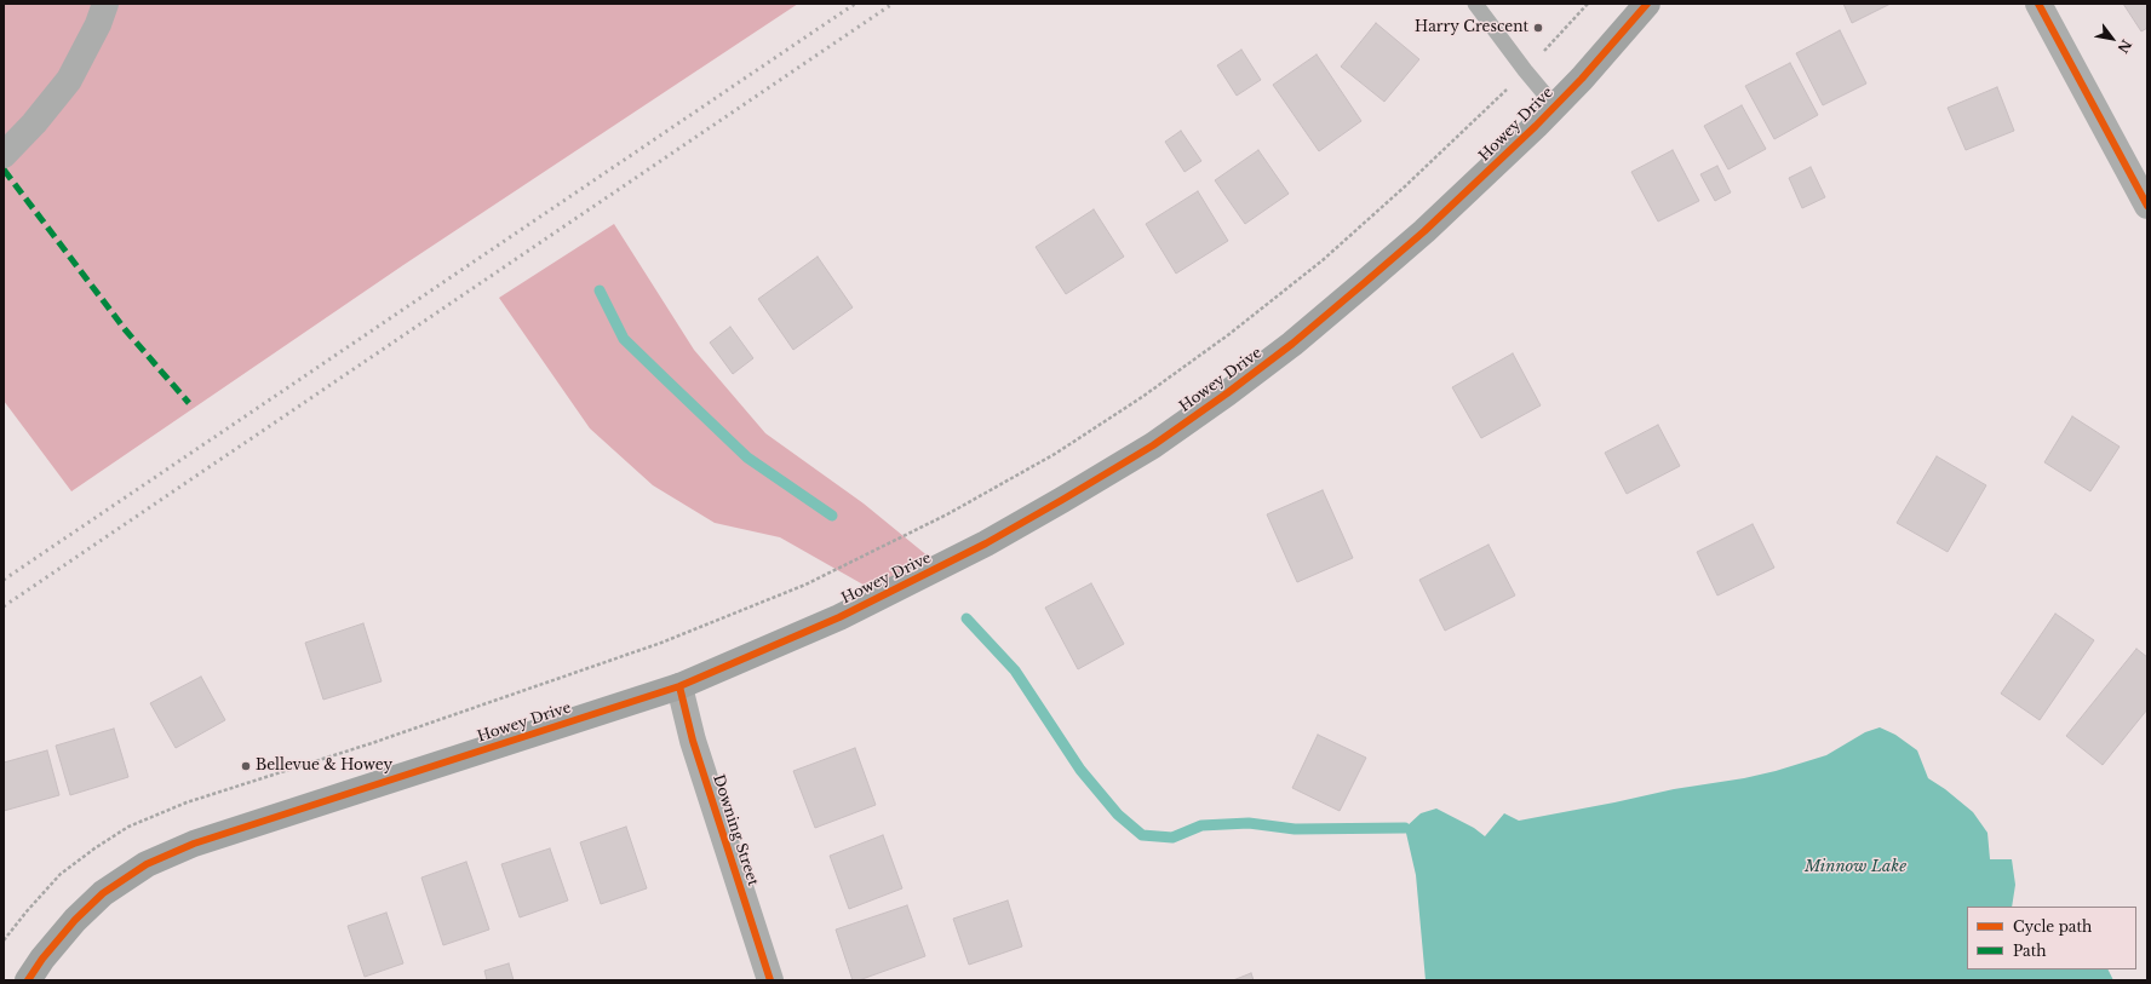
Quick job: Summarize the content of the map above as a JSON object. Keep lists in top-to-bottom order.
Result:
{
  "streets": {
    "main road": ["Howey Drive"],
    "street": ["Downing Street"]
  },
  "crossings": [
    ["Howey Drive", "Downing Street"]
  ],
  "water": ["Minnow Lake"],
  "places": ["Harry Crescent", "Bellevue & Howey"],
  "legend": ["Cycle path", "Path"],
  "north": "bottom right"
}
